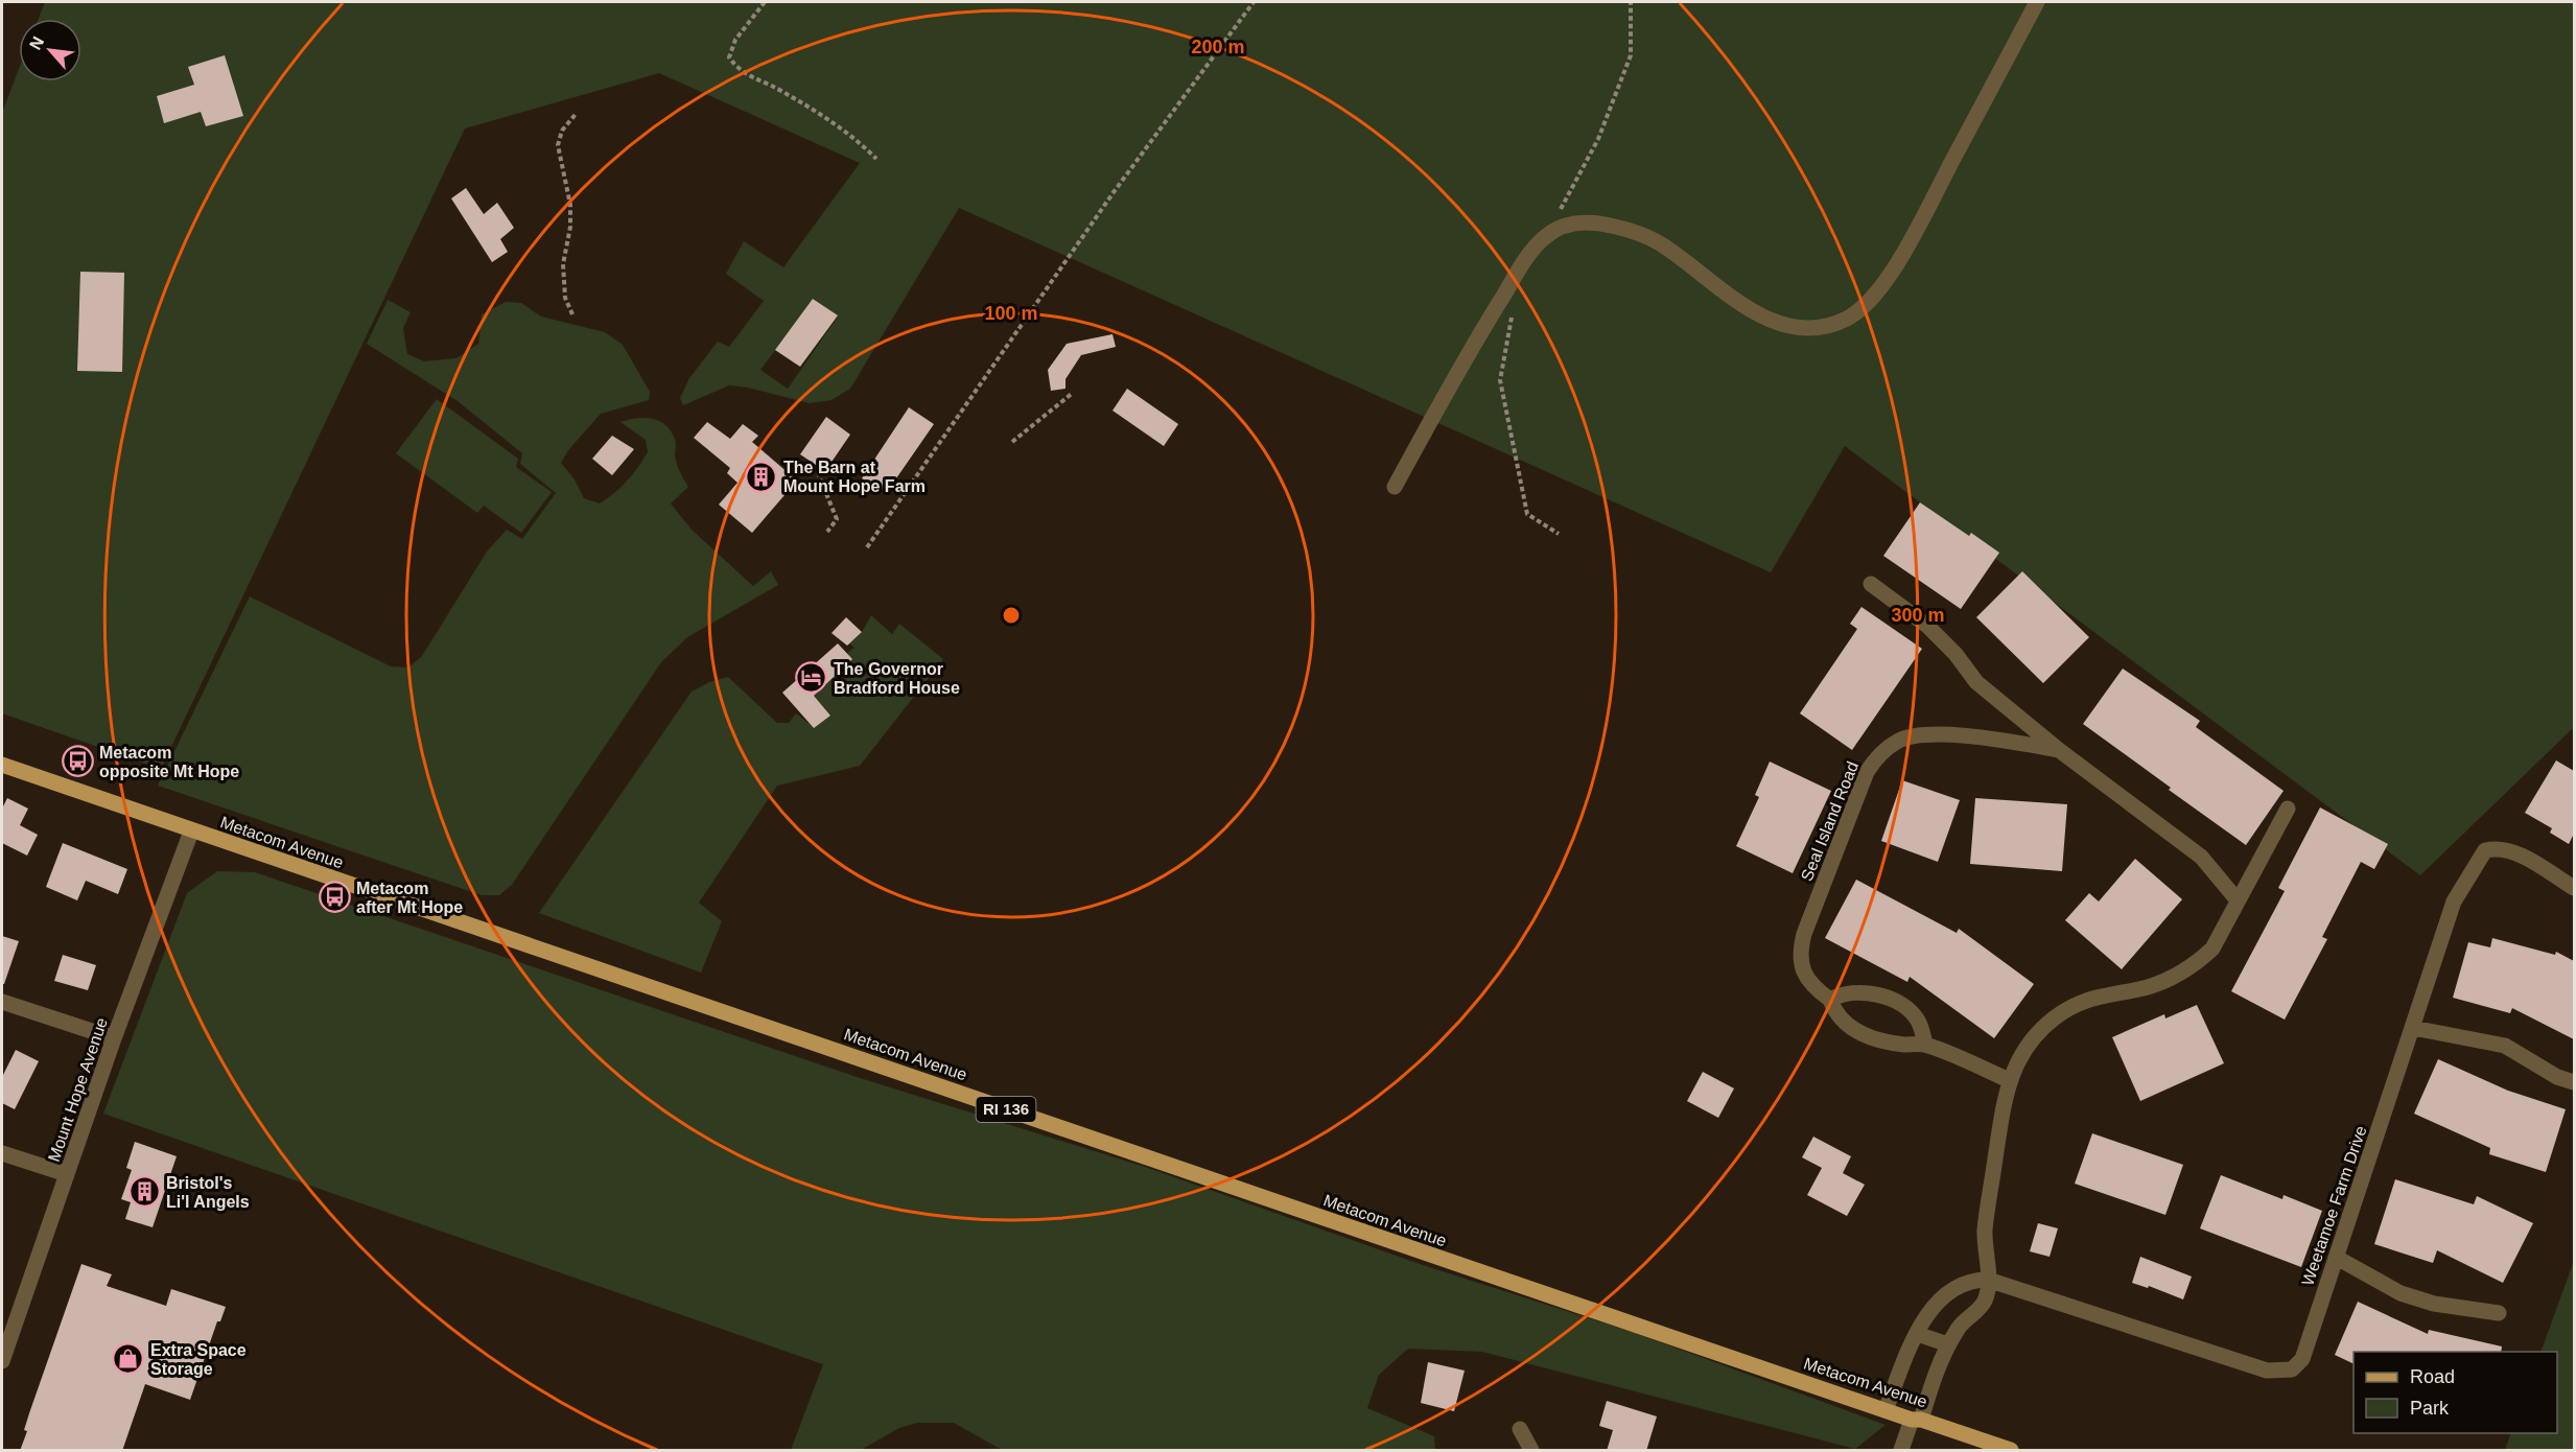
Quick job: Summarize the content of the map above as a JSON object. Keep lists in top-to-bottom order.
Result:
{
  "streets": {
    "main road": ["Metacom Avenue", "RI 136"],
    "street": ["Seal Island Road", "Mount Hope Avenue", "Weetamoe Farm Drive"]
  },
  "crossings": [
    ["Metacom Avenue", "Mount Hope Avenue"],
    ["Metacom Avenue", "Weetamoe Farm Drive"]
  ],
  "places": {
    "building": ["The Barn at Mount Hope Farm", "Bristol's Li'l Angels"],
    "hotel": ["The Governor Bradford House"],
    "bus stop": ["Metacom opposite Mt Hope", "Metacom after Mt Hope"],
    "shop": ["Extra Space Storage"]
  },
  "legend": ["Road", "Park"],
  "north": "top left",
  "rings": ["200 m", "100 m", "300 m"]
}
